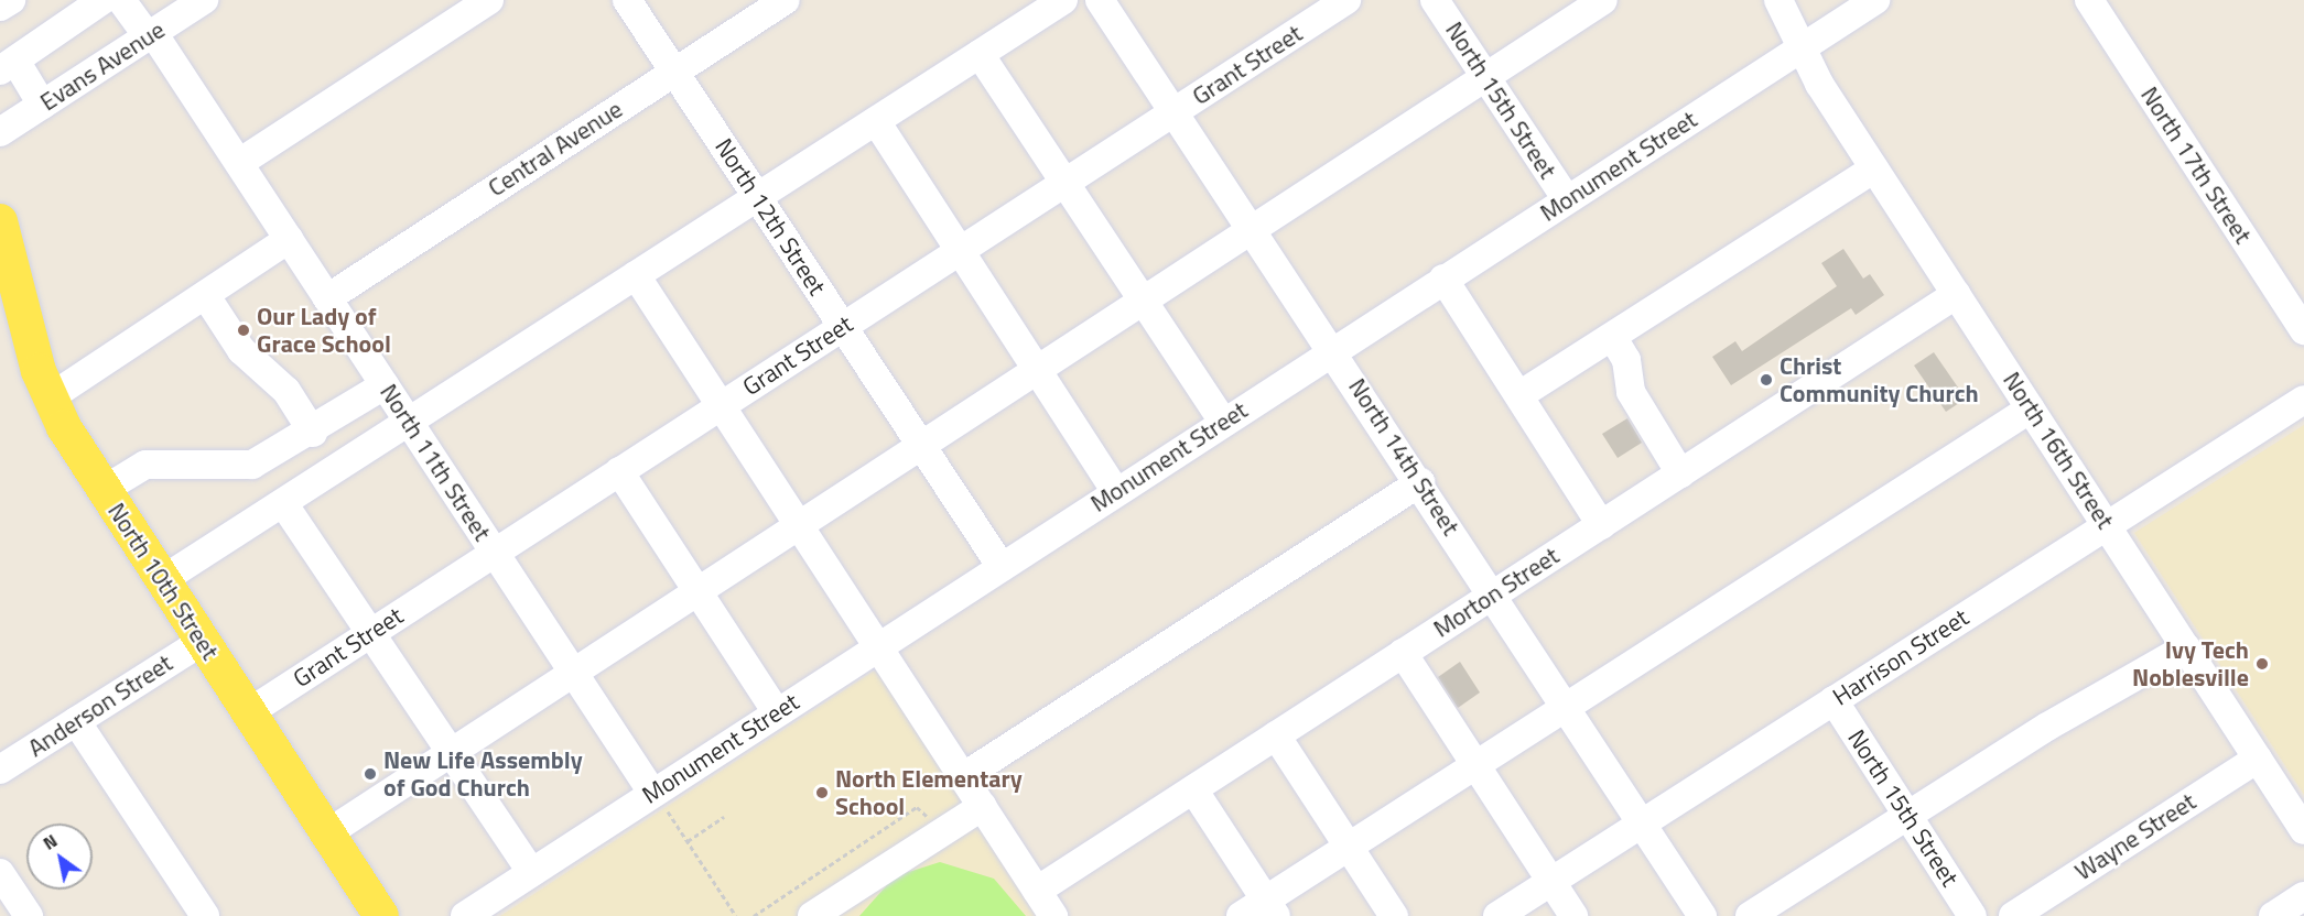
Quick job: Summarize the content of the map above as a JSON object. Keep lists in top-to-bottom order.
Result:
{
  "streets": {
    "main road": ["North 10th Street"],
    "street": [
      "Grant Street",
      "Evans Avenue",
      "North 15th Street",
      "Central Avenue",
      "North 17th Street",
      "Monument Street",
      "North 12th Street",
      "North 16th Street",
      "North 14th Street",
      "North 11th Street",
      "Morton Street",
      "Harrison Street",
      "Anderson Street",
      "Wayne Street"
    ]
  },
  "crossings": [
    ["Grant Street", "North 12th Street"],
    ["Grant Street", "North 14th Street"],
    ["Grant Street", "North 11th Street"],
    ["Grant Street", "North 10th Street"],
    ["Evans Avenue", "North 11th Street"],
    ["North 15th Street", "Monument Street"],
    ["North 15th Street", "Harrison Street"],
    ["Central Avenue", "North 12th Street"],
    ["Central Avenue", "North 11th Street"],
    ["Monument Street", "North 12th Street"],
    ["Monument Street", "North 16th Street"],
    ["Monument Street", "North 14th Street"],
    ["Monument Street", "North 11th Street"],
    ["North 16th Street", "Morton Street"],
    ["North 16th Street", "Harrison Street"],
    ["North 16th Street", "Wayne Street"],
    ["North 14th Street", "Morton Street"],
    ["North 14th Street", "Harrison Street"],
    ["North 10th Street", "Anderson Street"]
  ],
  "places": [
    "Our Lady of Grace School",
    "Christ Community Church",
    "Ivy Tech Noblesville",
    "New Life Assembly of God Church",
    "North Elementary School"
  ],
  "north": "top left"
}
